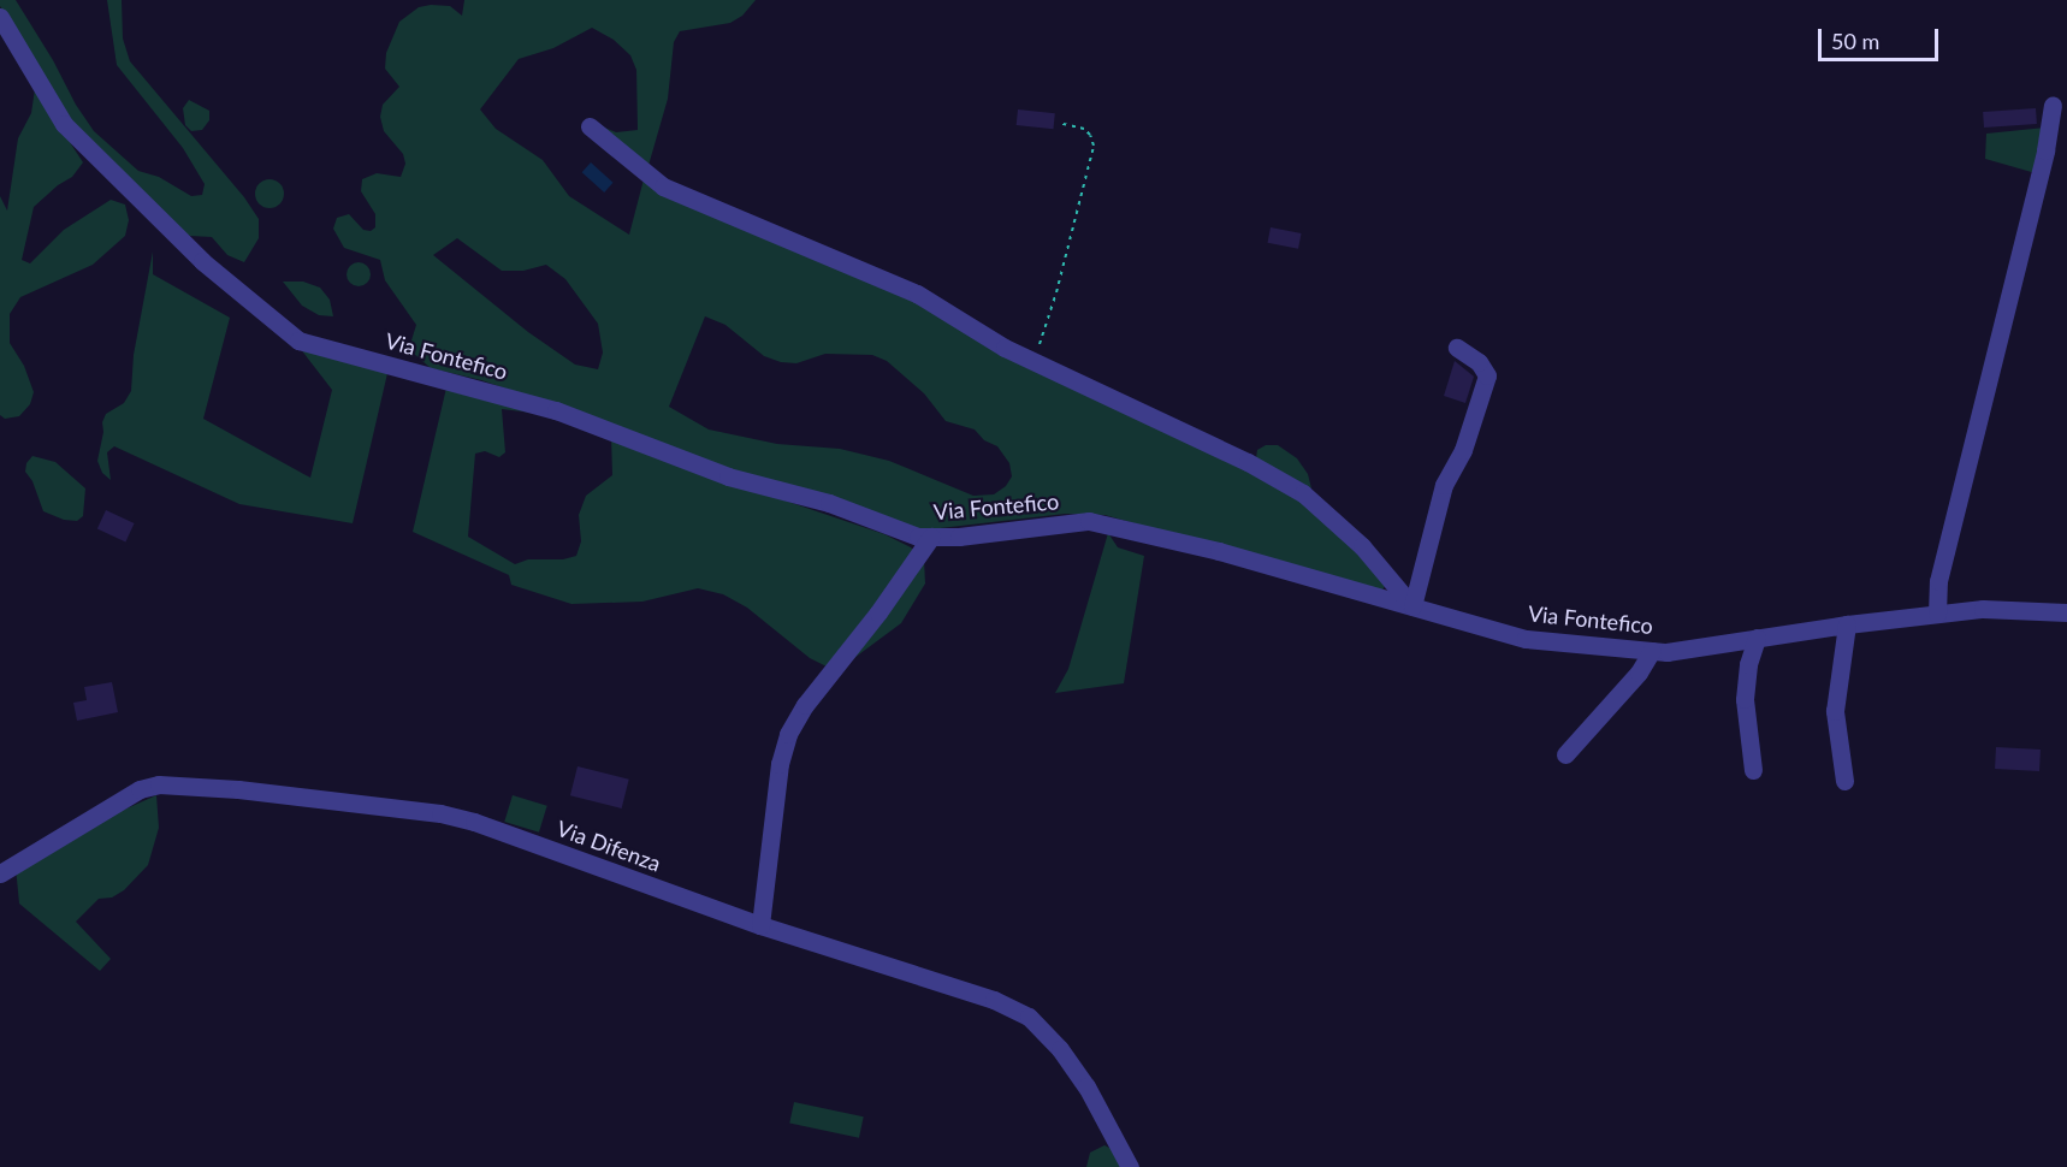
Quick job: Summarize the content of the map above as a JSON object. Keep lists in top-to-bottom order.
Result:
{
  "streets": {
    "street": ["Via Fontefico", "Via Difenza"]
  },
  "scale_bar": "50 m"
}
